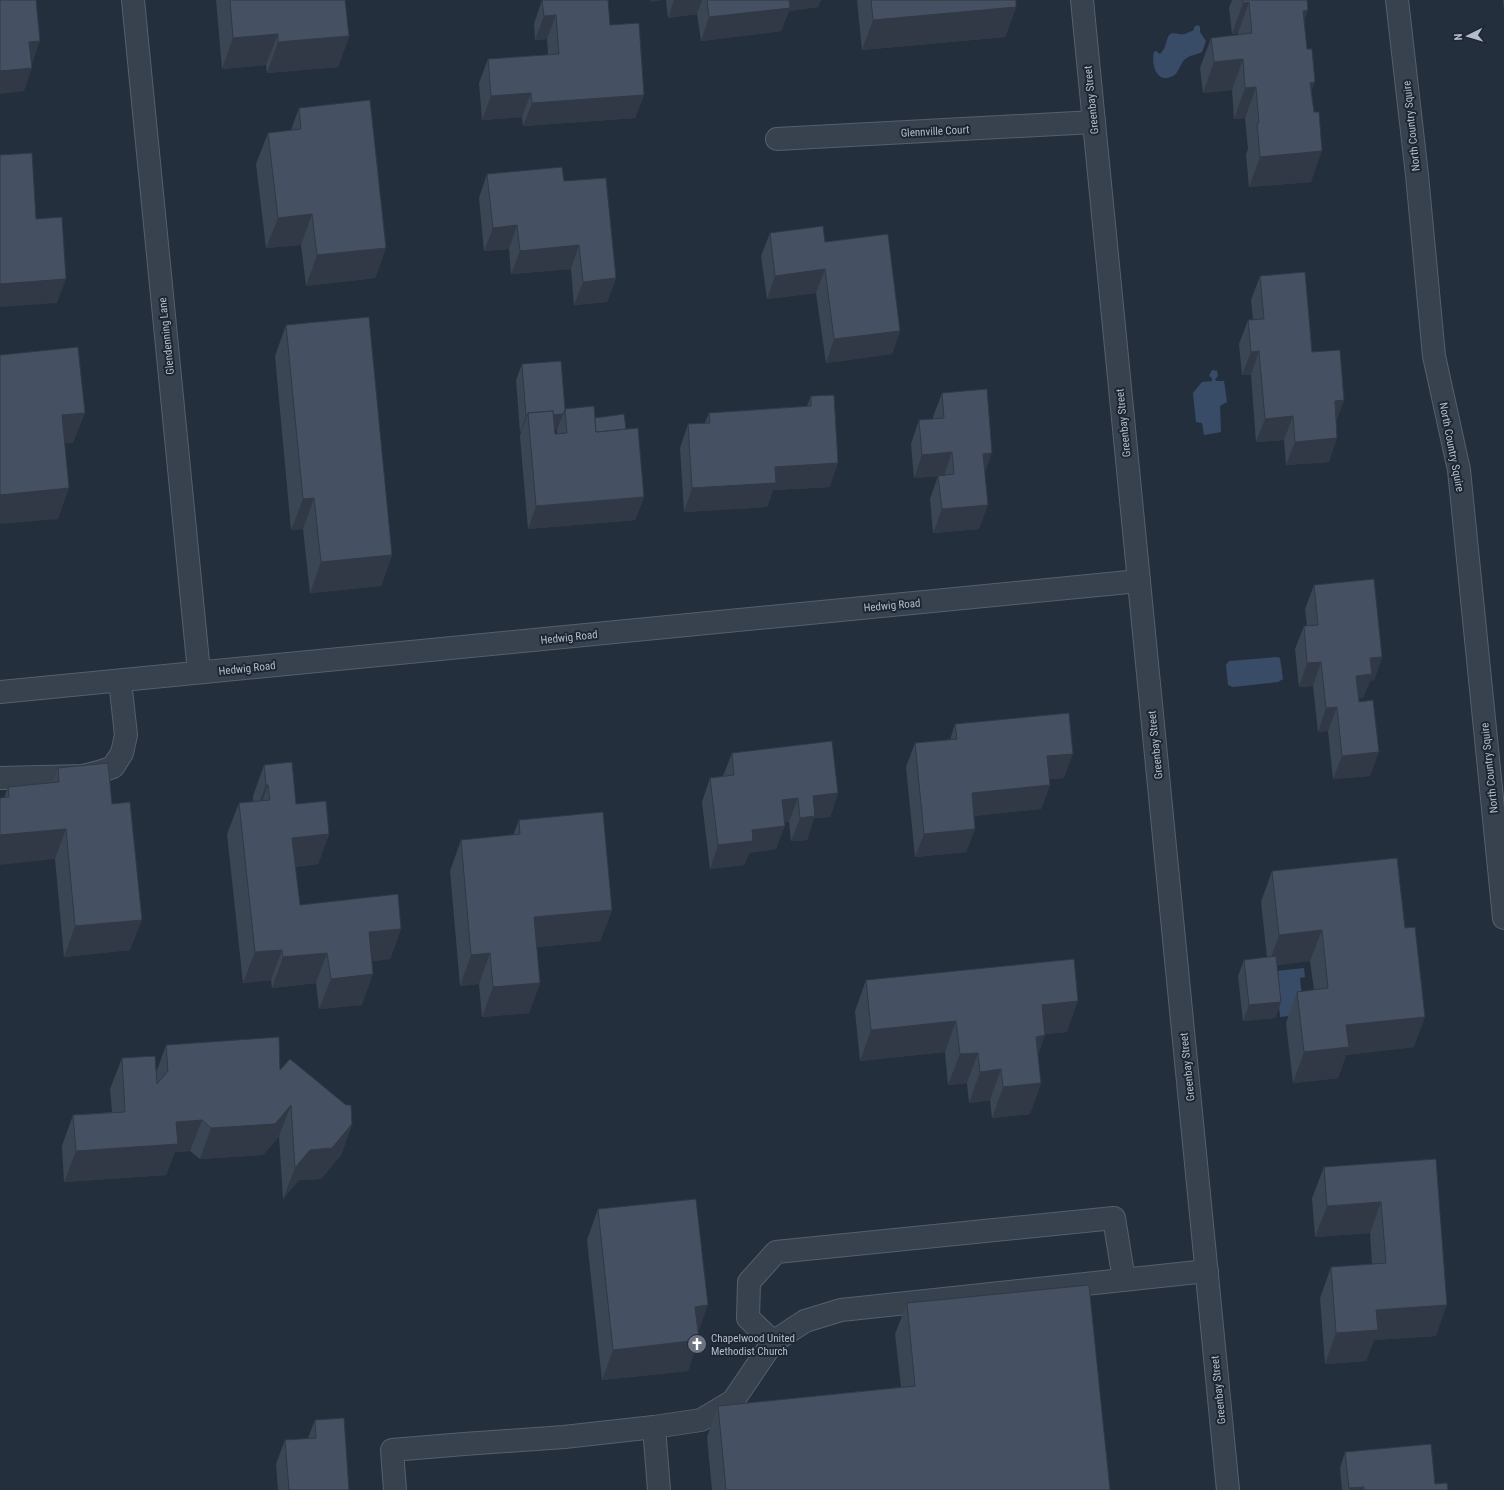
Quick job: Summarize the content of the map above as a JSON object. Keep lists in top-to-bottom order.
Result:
{
  "streets": {
    "street": [
      "Greenbay Street",
      "North Country Squire",
      "Glennville Court",
      "Glendenning Lane",
      "Hedwig Road"
    ]
  },
  "crossings": [
    ["Greenbay Street", "Glennville Court"],
    ["Greenbay Street", "Hedwig Road"],
    ["Glendenning Lane", "Hedwig Road"]
  ],
  "places": {
    "church": ["Chapelwood United Methodist Church"]
  },
  "north": "left"
}
